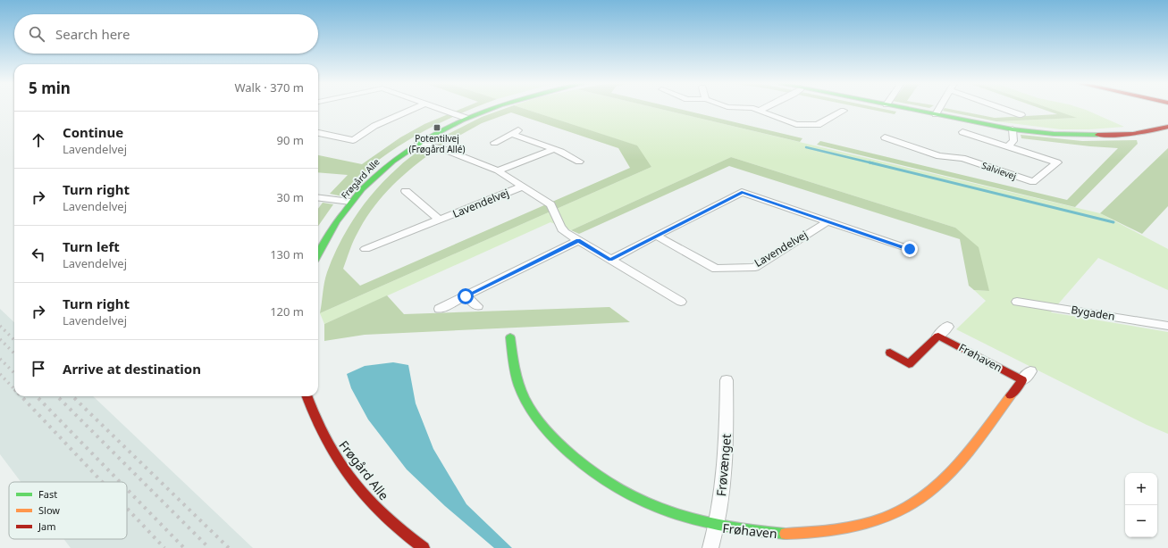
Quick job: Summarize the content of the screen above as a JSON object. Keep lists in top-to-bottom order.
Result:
{
  "streets": {
    "street": [
      "Salvievej",
      "Frøgård Alle",
      "Lavendelvej",
      "Bygaden",
      "Frøhaven",
      "Frøvænget"
    ]
  },
  "crossings": [
    ["Frøgård Alle", "Lavendelvej"],
    ["Frøhaven", "Frøvænget"]
  ],
  "places": {
    "transit": ["Potentilvej (Frøgård Allé)"]
  },
  "legend": ["Fast", "Slow", "Jam"],
  "page": {
    "search": "Search here",
    "heading": ["5 min", "Walk · 370 m"],
    "list": [
      ["Continue", "Lavendelvej", "90 m"],
      ["Turn right", "Lavendelvej", "30 m"],
      ["Turn left", "Lavendelvej", "130 m"],
      ["Turn right", "Lavendelvej", "120 m"],
      "Arrive at destination"
    ],
    "map_buttons": ["+", "−"]
  }
}
